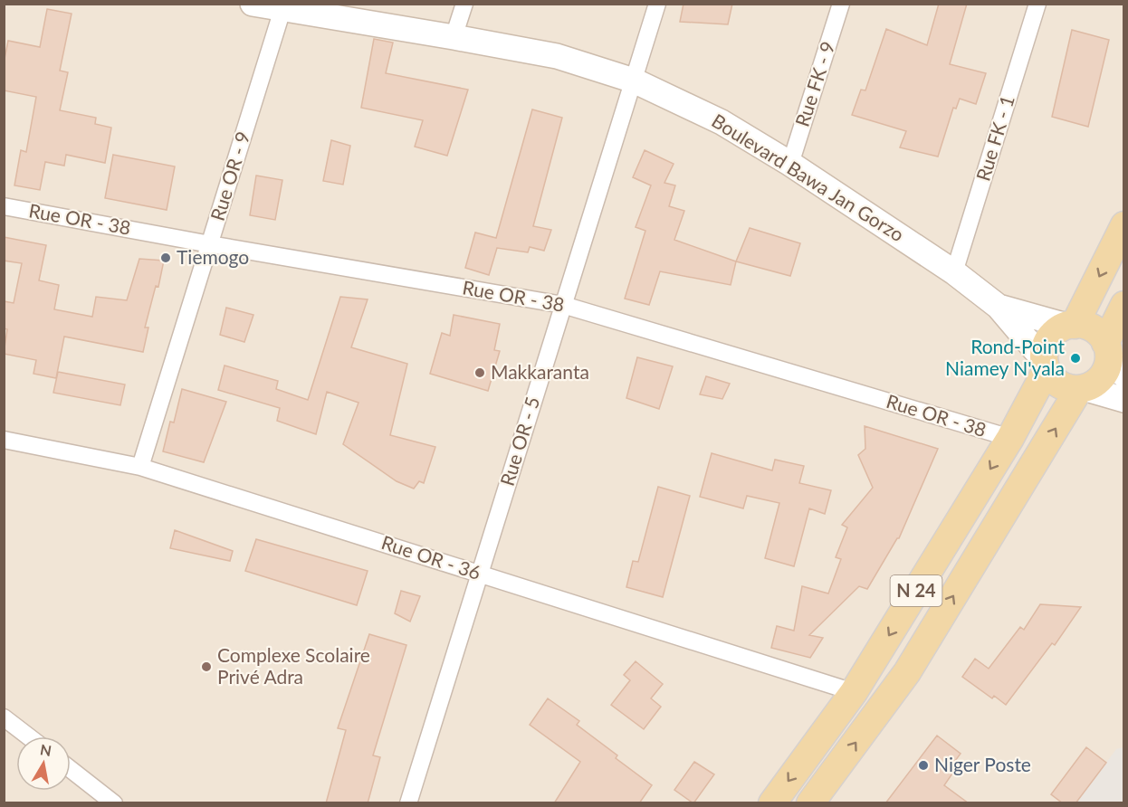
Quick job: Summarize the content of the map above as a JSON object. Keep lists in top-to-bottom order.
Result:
{
  "streets": {
    "main road": ["Boulevard Bawa Jan Gorzo", "N 24"],
    "street": [
      "Rue FK - 9",
      "Rue FK - 1",
      "Rue OR - 9",
      "Rue OR - 38",
      "Rue OR - 5",
      "Rue OR - 36"
    ]
  },
  "crossings": [
    ["Rue FK - 9", "Boulevard Bawa Jan Gorzo"],
    ["Rue FK - 1", "Boulevard Bawa Jan Gorzo"],
    ["Rue OR - 9", "Boulevard Bawa Jan Gorzo"],
    ["Rue OR - 9", "Rue OR - 38"],
    ["Rue OR - 9", "Rue OR - 36"],
    ["Boulevard Bawa Jan Gorzo", "Rue OR - 5"],
    ["Boulevard Bawa Jan Gorzo", "N 24"],
    ["Rue OR - 38", "Rue OR - 5"],
    ["Rue OR - 38", "N 24"],
    ["Rue OR - 5", "Rue OR - 36"],
    ["Rue OR - 36", "N 24"]
  ],
  "places": [
    "Tiemogo",
    "Rond-Point Niamey N'yala",
    "Makkaranta",
    "Complexe Scolaire Privé Adra",
    "Niger Poste"
  ],
  "north": "top"
}
